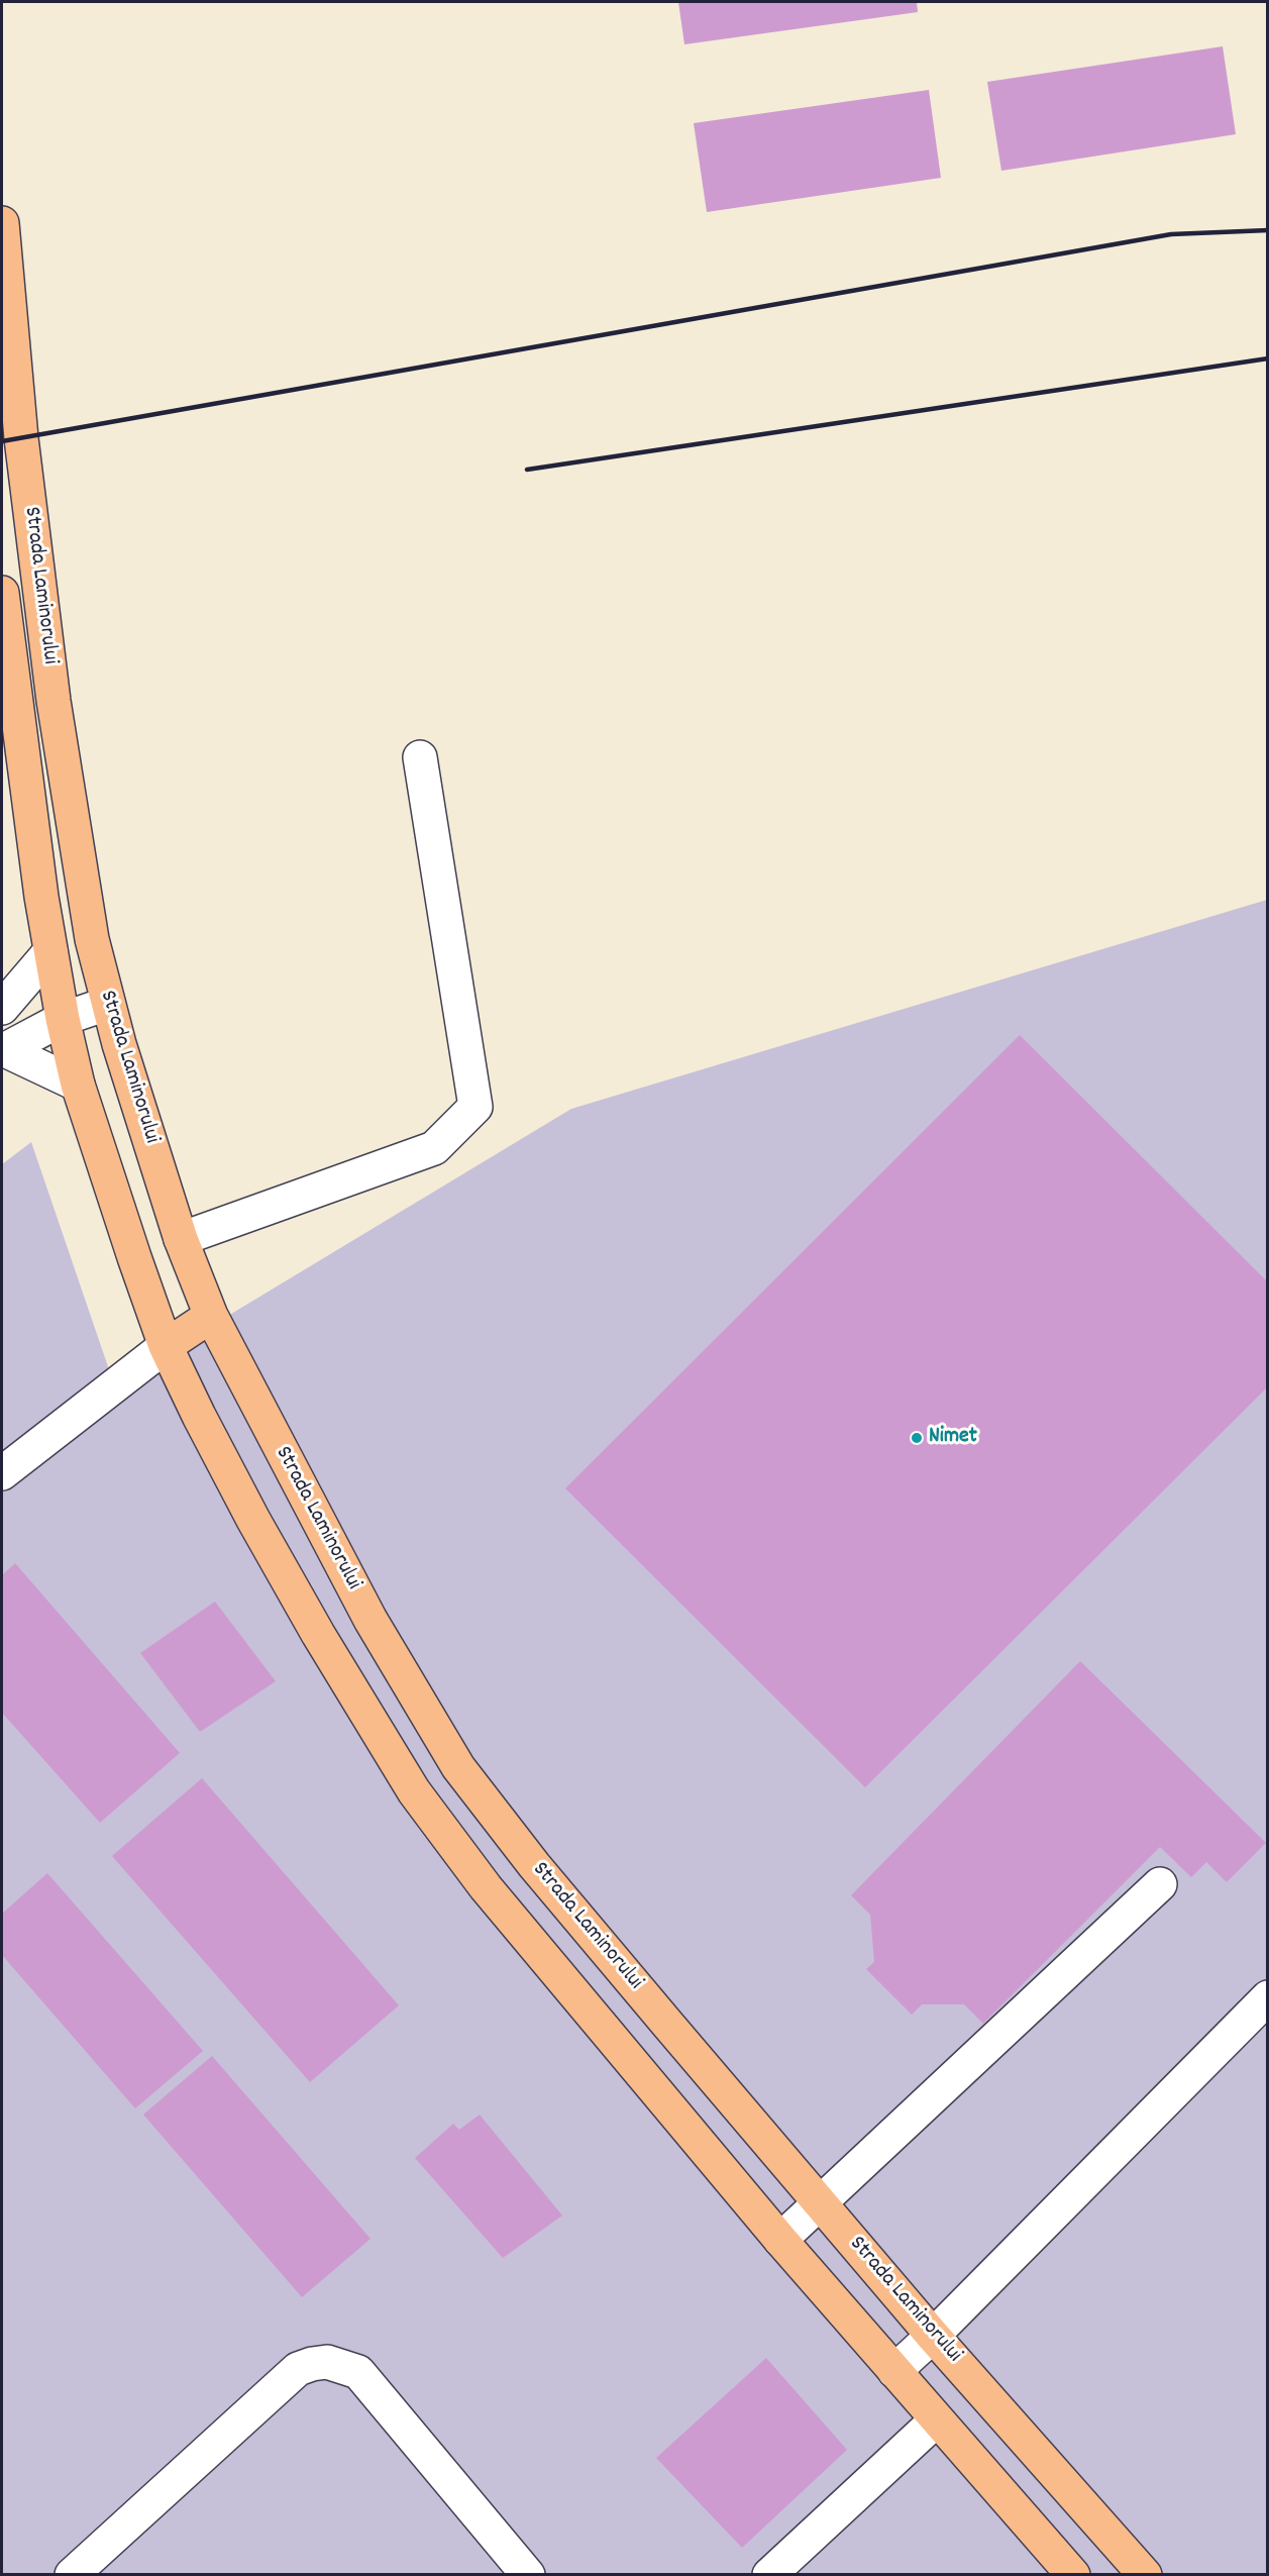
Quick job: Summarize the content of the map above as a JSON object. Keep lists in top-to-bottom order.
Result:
{
  "streets": {
    "main road": ["Strada Laminorului"]
  },
  "places": ["Nimet"]
}
